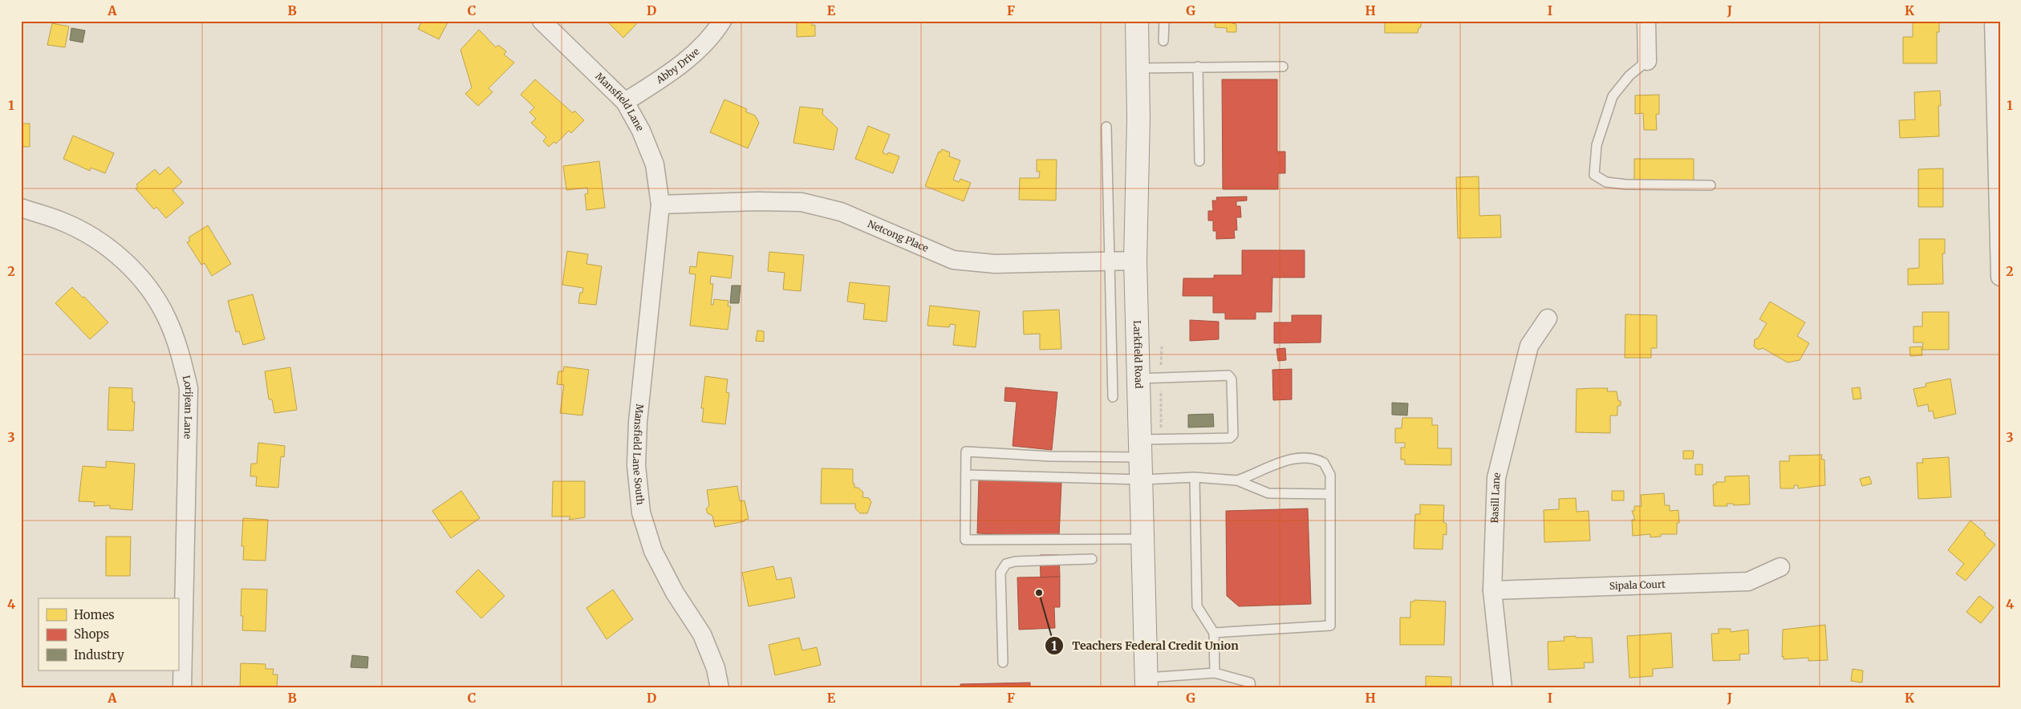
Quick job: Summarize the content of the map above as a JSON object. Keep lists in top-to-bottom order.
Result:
{
  "streets": {
    "main road": ["Larkfield Road"],
    "street": [
      "Abby Drive",
      "Mansfield Lane",
      "Netcong Place",
      "Lorijean Lane",
      "Mansfield Lane South",
      "Basill Lane",
      "Sipala Court"
    ]
  },
  "crossings": [
    ["Abby Drive", "Mansfield Lane"],
    ["Mansfield Lane", "Netcong Place"],
    ["Mansfield Lane", "Mansfield Lane South"],
    ["Netcong Place", "Larkfield Road"],
    ["Netcong Place", "Mansfield Lane South"],
    ["Basill Lane", "Sipala Court"]
  ],
  "places": ["Teachers Federal Credit Union"],
  "legend": ["Homes", "Shops", "Industry"],
  "grid": {
    "columns": [
      "A",
      "B",
      "C",
      "D",
      "E",
      "F",
      "G",
      "H",
      "I",
      "J",
      "K"
    ],
    "rows": [
      "1",
      "2",
      "3",
      "4"
    ]
  }
}
